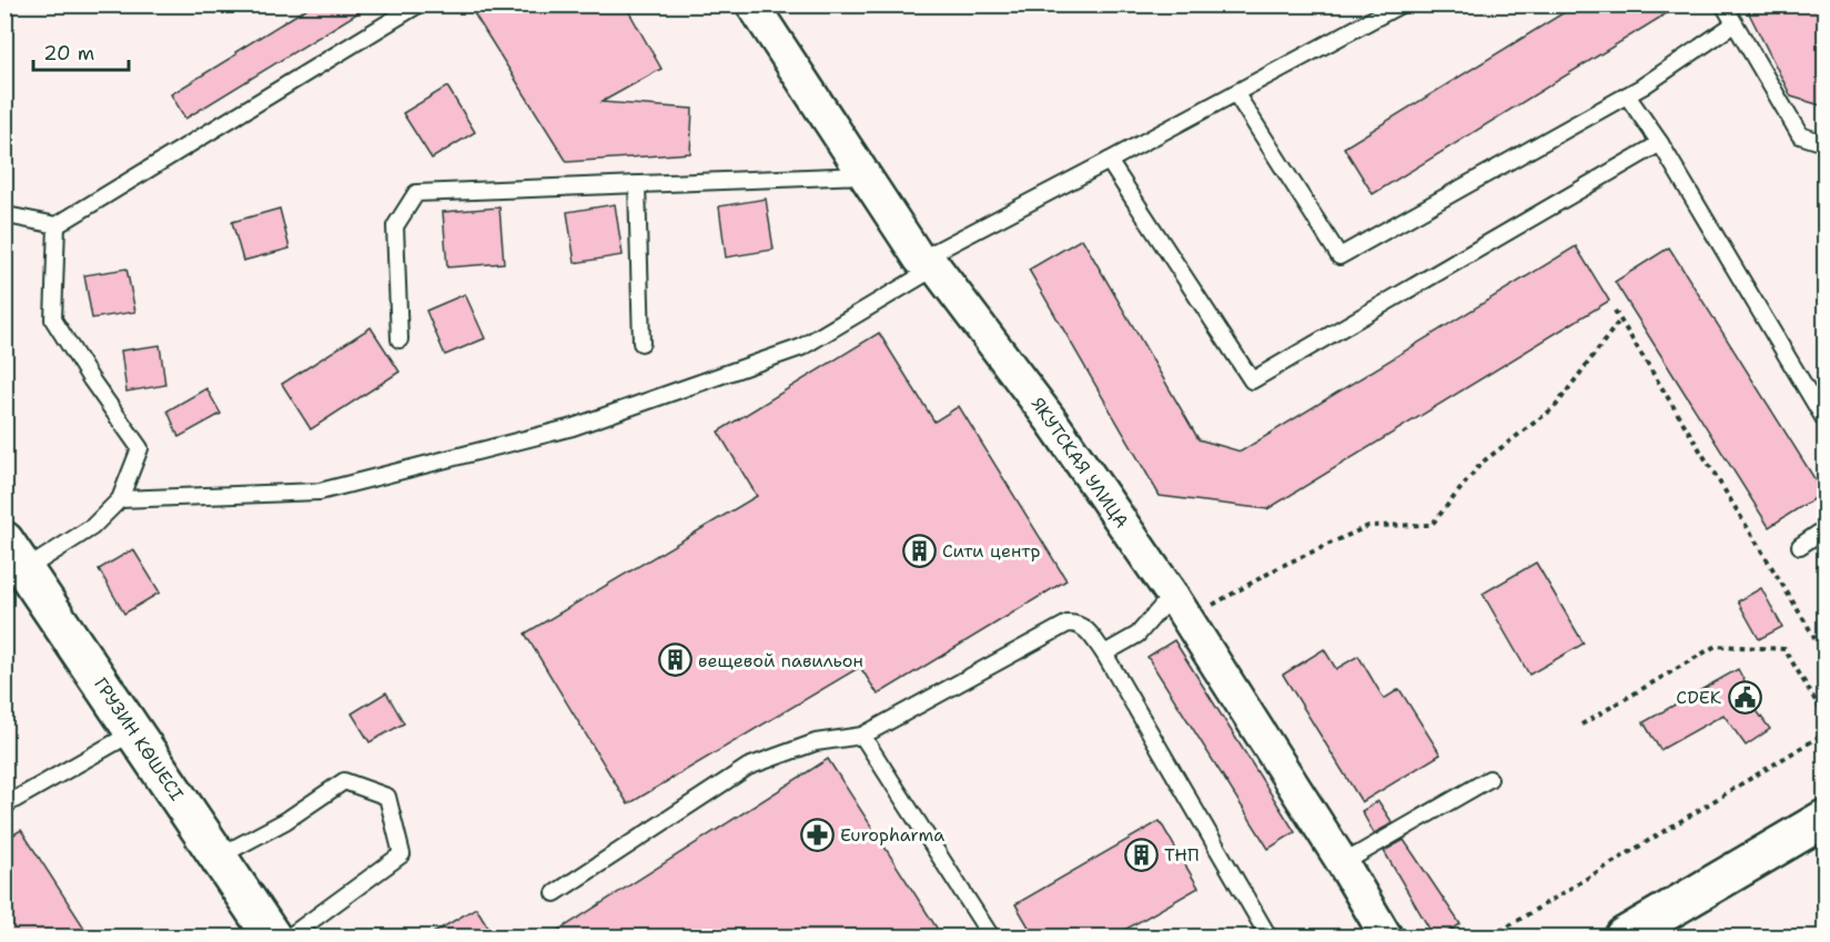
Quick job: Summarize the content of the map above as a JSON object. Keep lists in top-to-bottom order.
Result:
{
  "streets": {
    "street": ["ЯКУТСКАЯ УЛИЦА", "ГРУЗИН КӨШЕСІ"]
  },
  "places": {
    "building": ["Сити центр", "вещевой павильон", "ТНП"],
    "public building": ["CDEK"],
    "pharmacy": ["Europharma"]
  },
  "scale_bar": "20 m"
}
